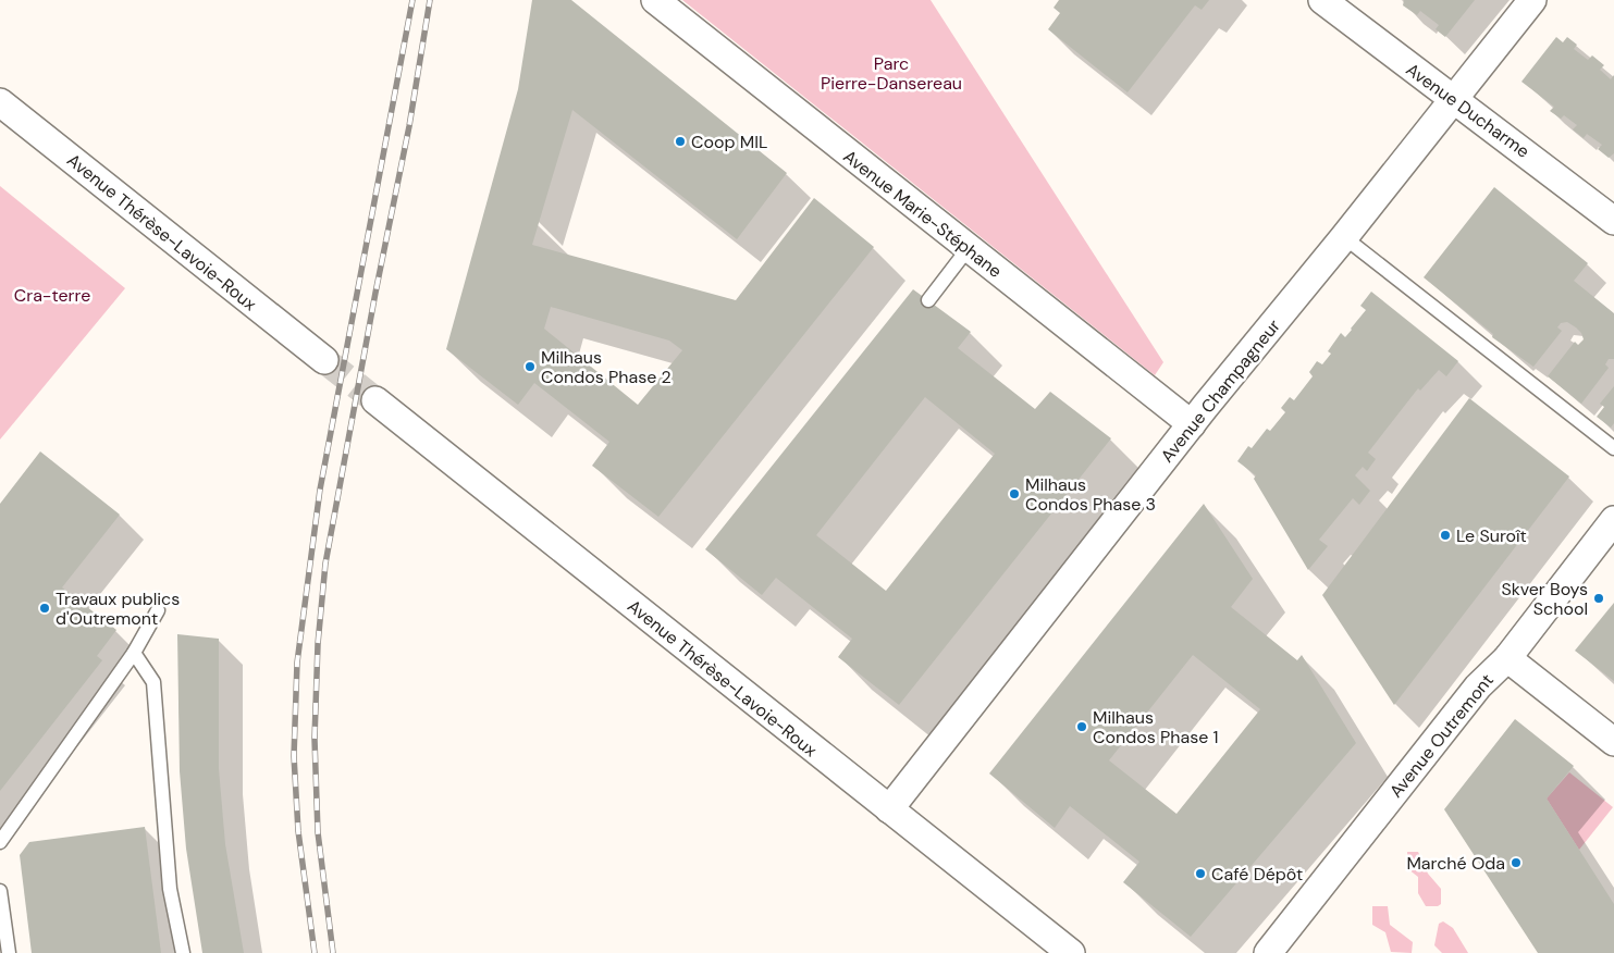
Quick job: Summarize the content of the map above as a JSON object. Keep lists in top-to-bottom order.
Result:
{
  "streets": {
    "street": [
      "Avenue Ducharme",
      "Avenue Marie-Stéphane",
      "Avenue Thérèse-Lavoie-Roux",
      "Avenue Champagneur",
      "Avenue Outremont"
    ]
  },
  "crossings": [
    ["Avenue Ducharme", "Avenue Champagneur"],
    ["Avenue Marie-Stéphane", "Avenue Champagneur"],
    ["Avenue Thérèse-Lavoie-Roux", "Avenue Champagneur"]
  ],
  "parks": ["Parc Pierre-Dansereau", "Cra-terre"],
  "places": [
    "Coop MIL",
    "Milhaus Condos Phase 2",
    "Milhaus Condos Phase 3",
    "Le Suroît",
    "Skver Boys School",
    "Travaux publics d'Outremont",
    "Milhaus Condos Phase 1",
    "Marché Oda",
    "Café Dépôt"
  ]
}
